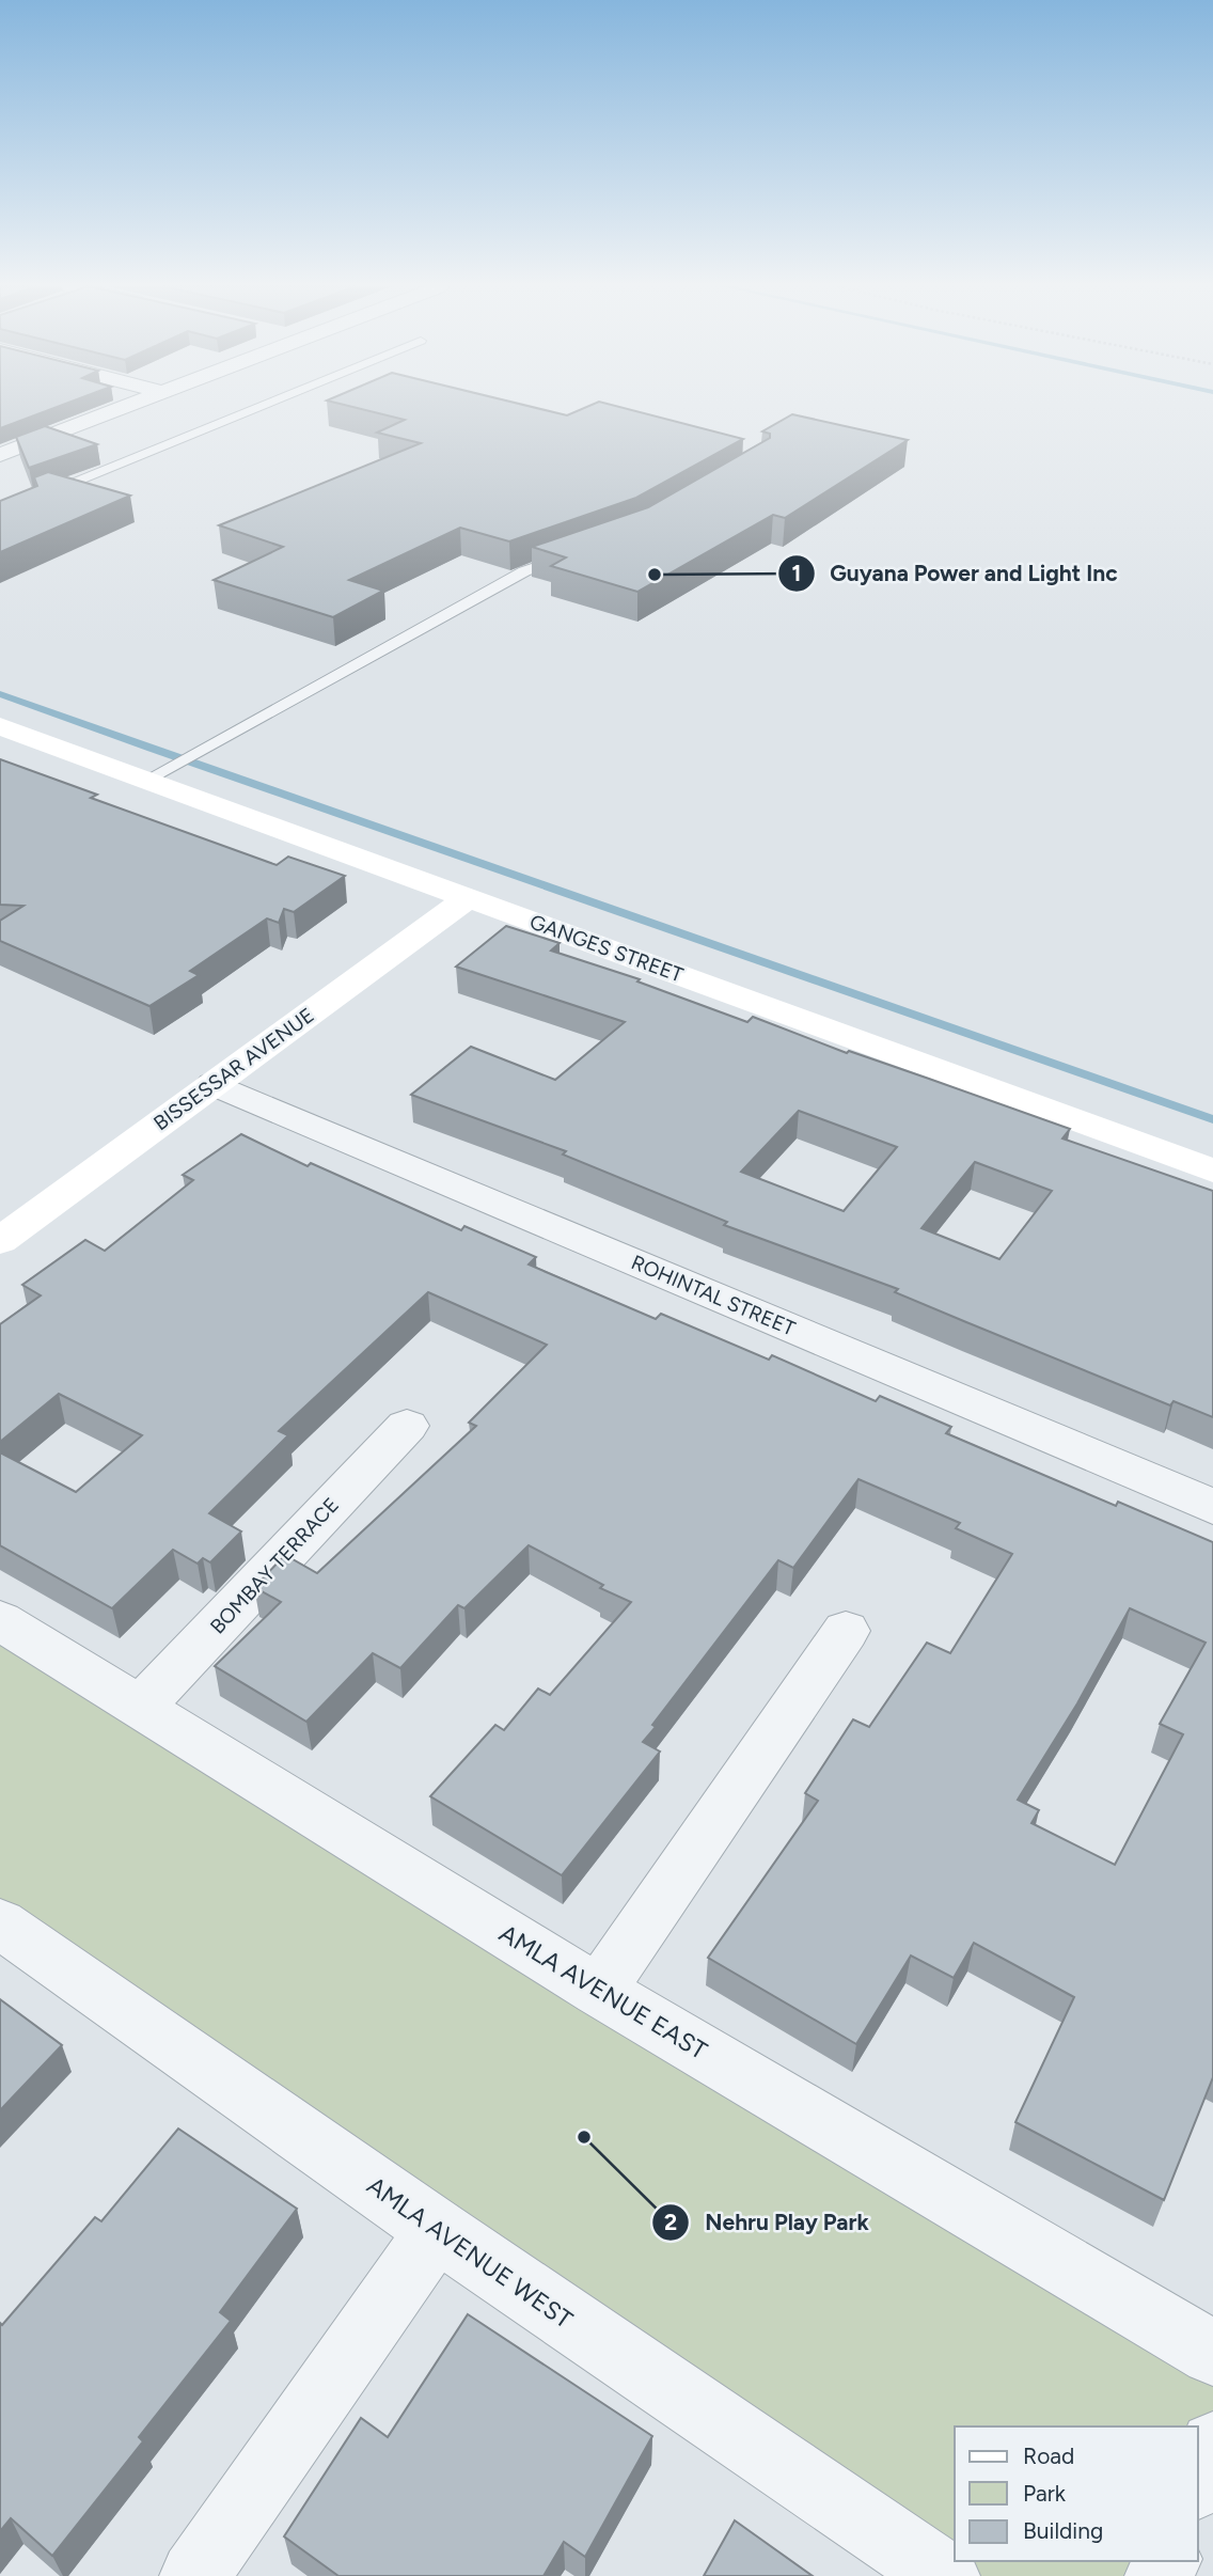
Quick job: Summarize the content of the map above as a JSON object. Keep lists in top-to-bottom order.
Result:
{
  "streets": {
    "street": [
      "GANGES STREET",
      "BISSESSAR AVENUE",
      "ROHINTAL STREET",
      "BOMBAY TERRACE",
      "AMLA AVENUE EAST",
      "AMLA AVENUE WEST"
    ]
  },
  "crossings": [
    ["GANGES STREET", "BISSESSAR AVENUE"],
    ["BISSESSAR AVENUE", "ROHINTAL STREET"],
    ["BOMBAY TERRACE", "AMLA AVENUE EAST"]
  ],
  "places": ["Guyana Power and Light Inc", "Nehru Play Park"],
  "legend": ["Road", "Park", "Building"]
}
